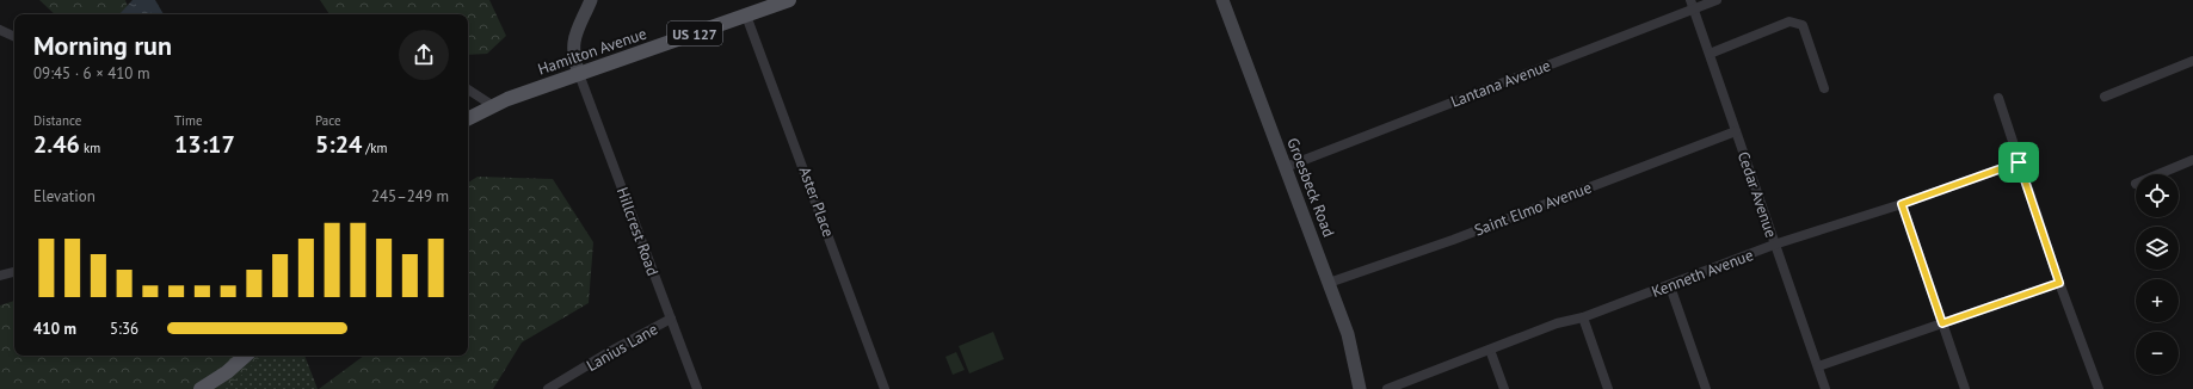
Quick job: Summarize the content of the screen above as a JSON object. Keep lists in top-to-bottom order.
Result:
{
  "streets": {
    "main road": ["US 127", "Hamilton Avenue"],
    "street": [
      "Lantana Avenue",
      "Groesbeck Road",
      "Cedar Avenue",
      "Aster Place",
      "Saint Elmo Avenue",
      "Hillcrest Road",
      "Kenneth Avenue",
      "Lanius Lane"
    ]
  },
  "crossings": [
    ["Hamilton Avenue", "Aster Place"],
    ["Hamilton Avenue", "Hillcrest Road"],
    ["Lantana Avenue", "Groesbeck Road"],
    ["Lantana Avenue", "Cedar Avenue"],
    ["Groesbeck Road", "Saint Elmo Avenue"],
    ["Cedar Avenue", "Saint Elmo Avenue"],
    ["Cedar Avenue", "Kenneth Avenue"],
    ["Hillcrest Road", "Lanius Lane"]
  ],
  "page": {
    "heading": ["Morning run", "09:45 · 6 × 410 m"],
    "stats": [
      ["Distance", "2.46 km"],
      ["Time", "13:17"],
      ["Pace", "5:24 /km"]
    ],
    "map_buttons": ["+", "−"],
    "chart": ["Elevation", "245–249 m"],
    "list": [
      {
        "name": "410 m",
        "note": "5:36"
      }
    ]
  }
}
